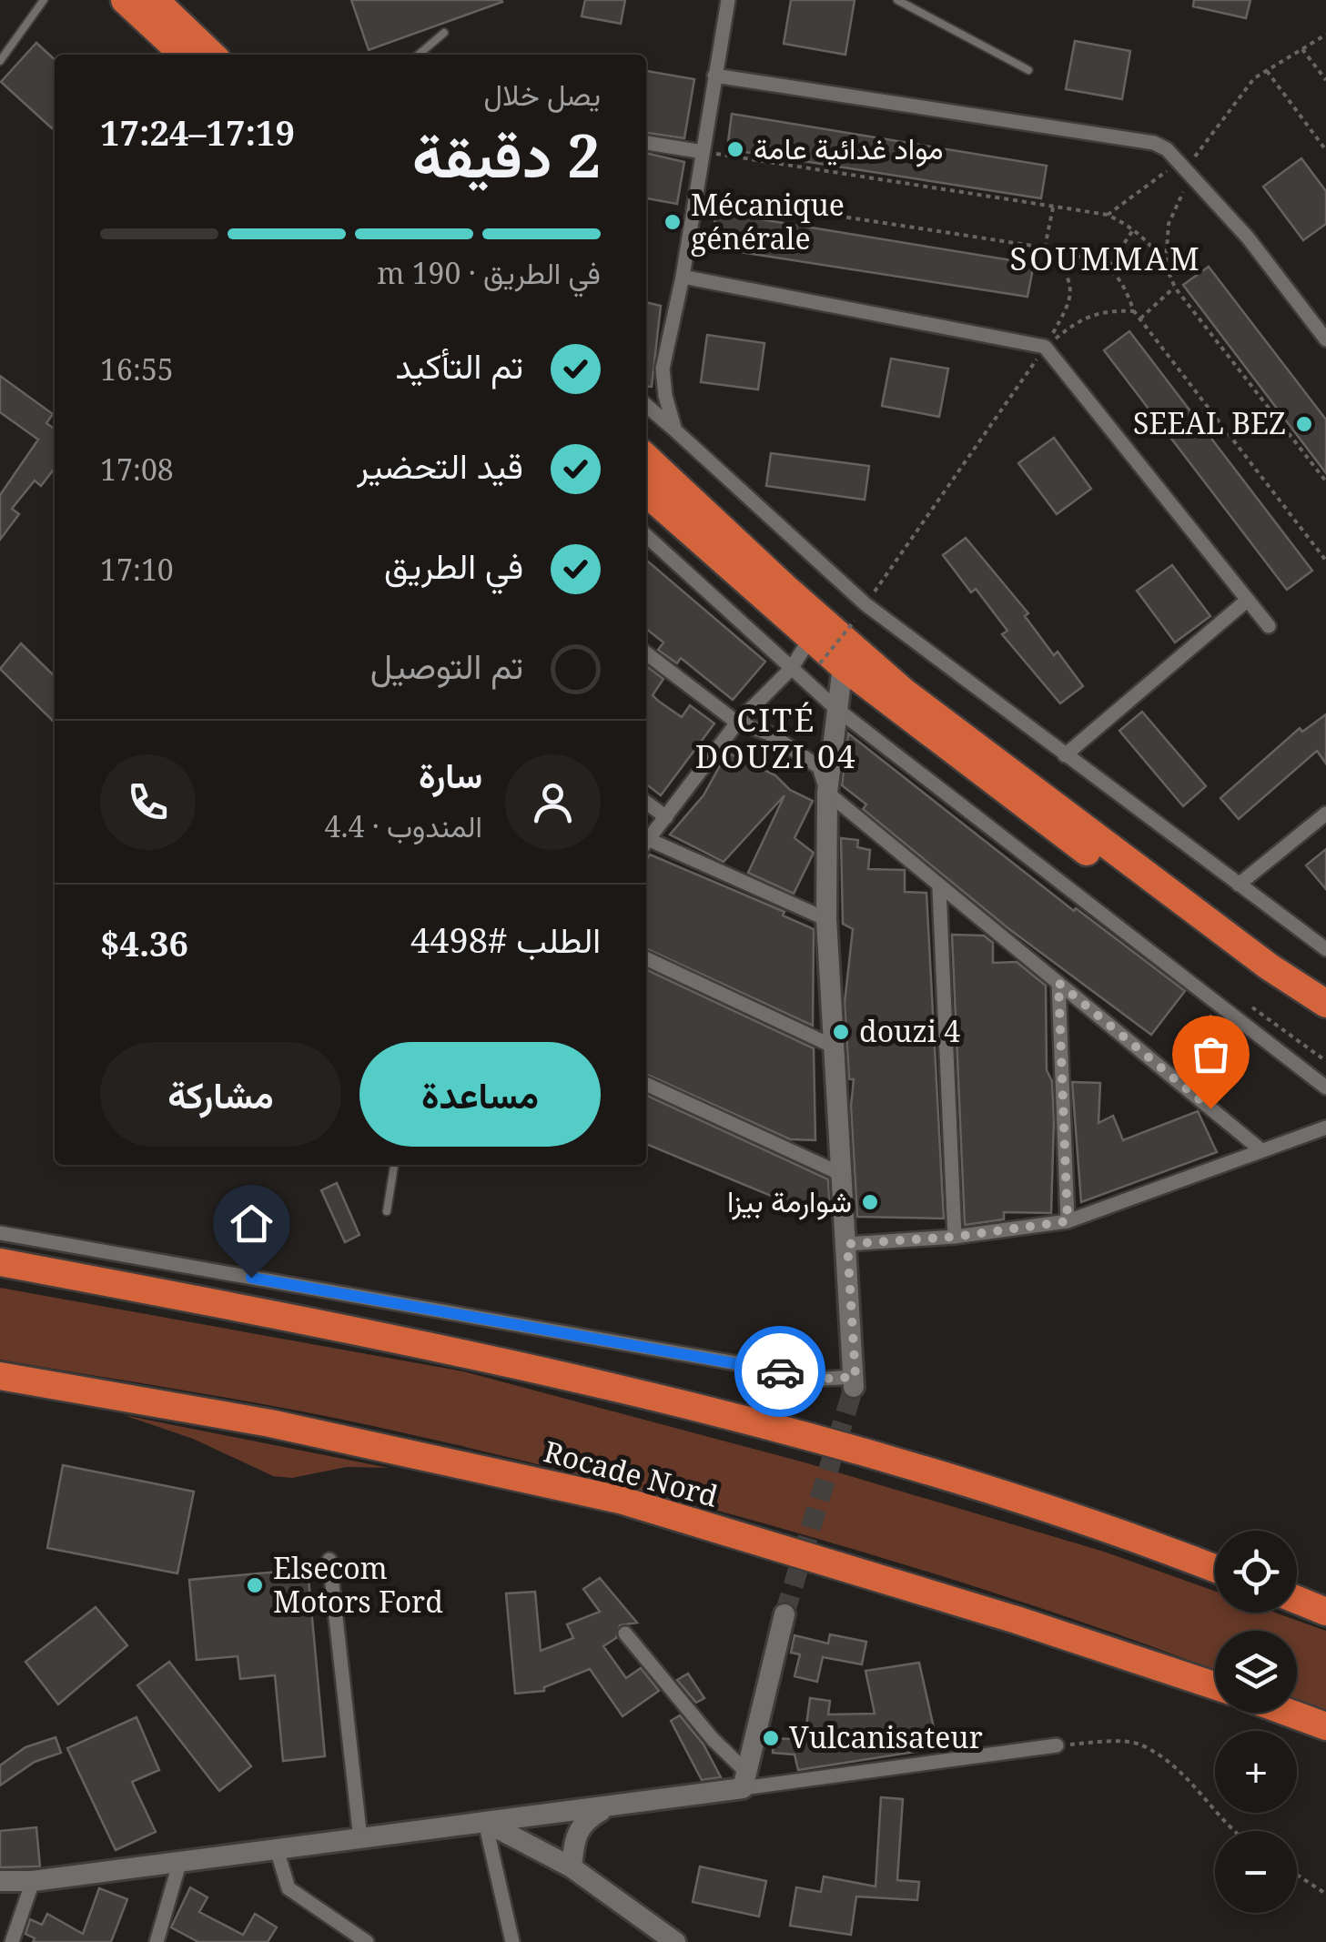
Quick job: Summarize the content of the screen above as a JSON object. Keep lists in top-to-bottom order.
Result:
{
  "streets": {
    "highway": ["Rocade Nord"]
  },
  "districts": ["SOUMMAM", "CITÉ DOUZI 04"],
  "places": [
    "مواد غدائية عامة",
    "Mécanique générale",
    "SEEAL BEZ",
    "douzi 4",
    "شوارمة بيزا",
    "Elsecom Motors Ford",
    "Vulcanisateur"
  ],
  "page": {
    "heading": ["2 دقيقة", "يصل خلال", "17:19–17:24"],
    "panel": [
      "سارة",
      "المندوب · 4.4",
      "الطلب #4498",
      "$4.36"
    ],
    "bar": "في الطريق · 190 m",
    "list": [
      ["تم التأكيد", "16:55"],
      ["قيد التحضير", "17:08"],
      ["في الطريق", "17:10"],
      "تم التوصيل"
    ],
    "buttons": ["مساعدة", "مشاركة"],
    "map_buttons": ["+", "−"]
  }
}
